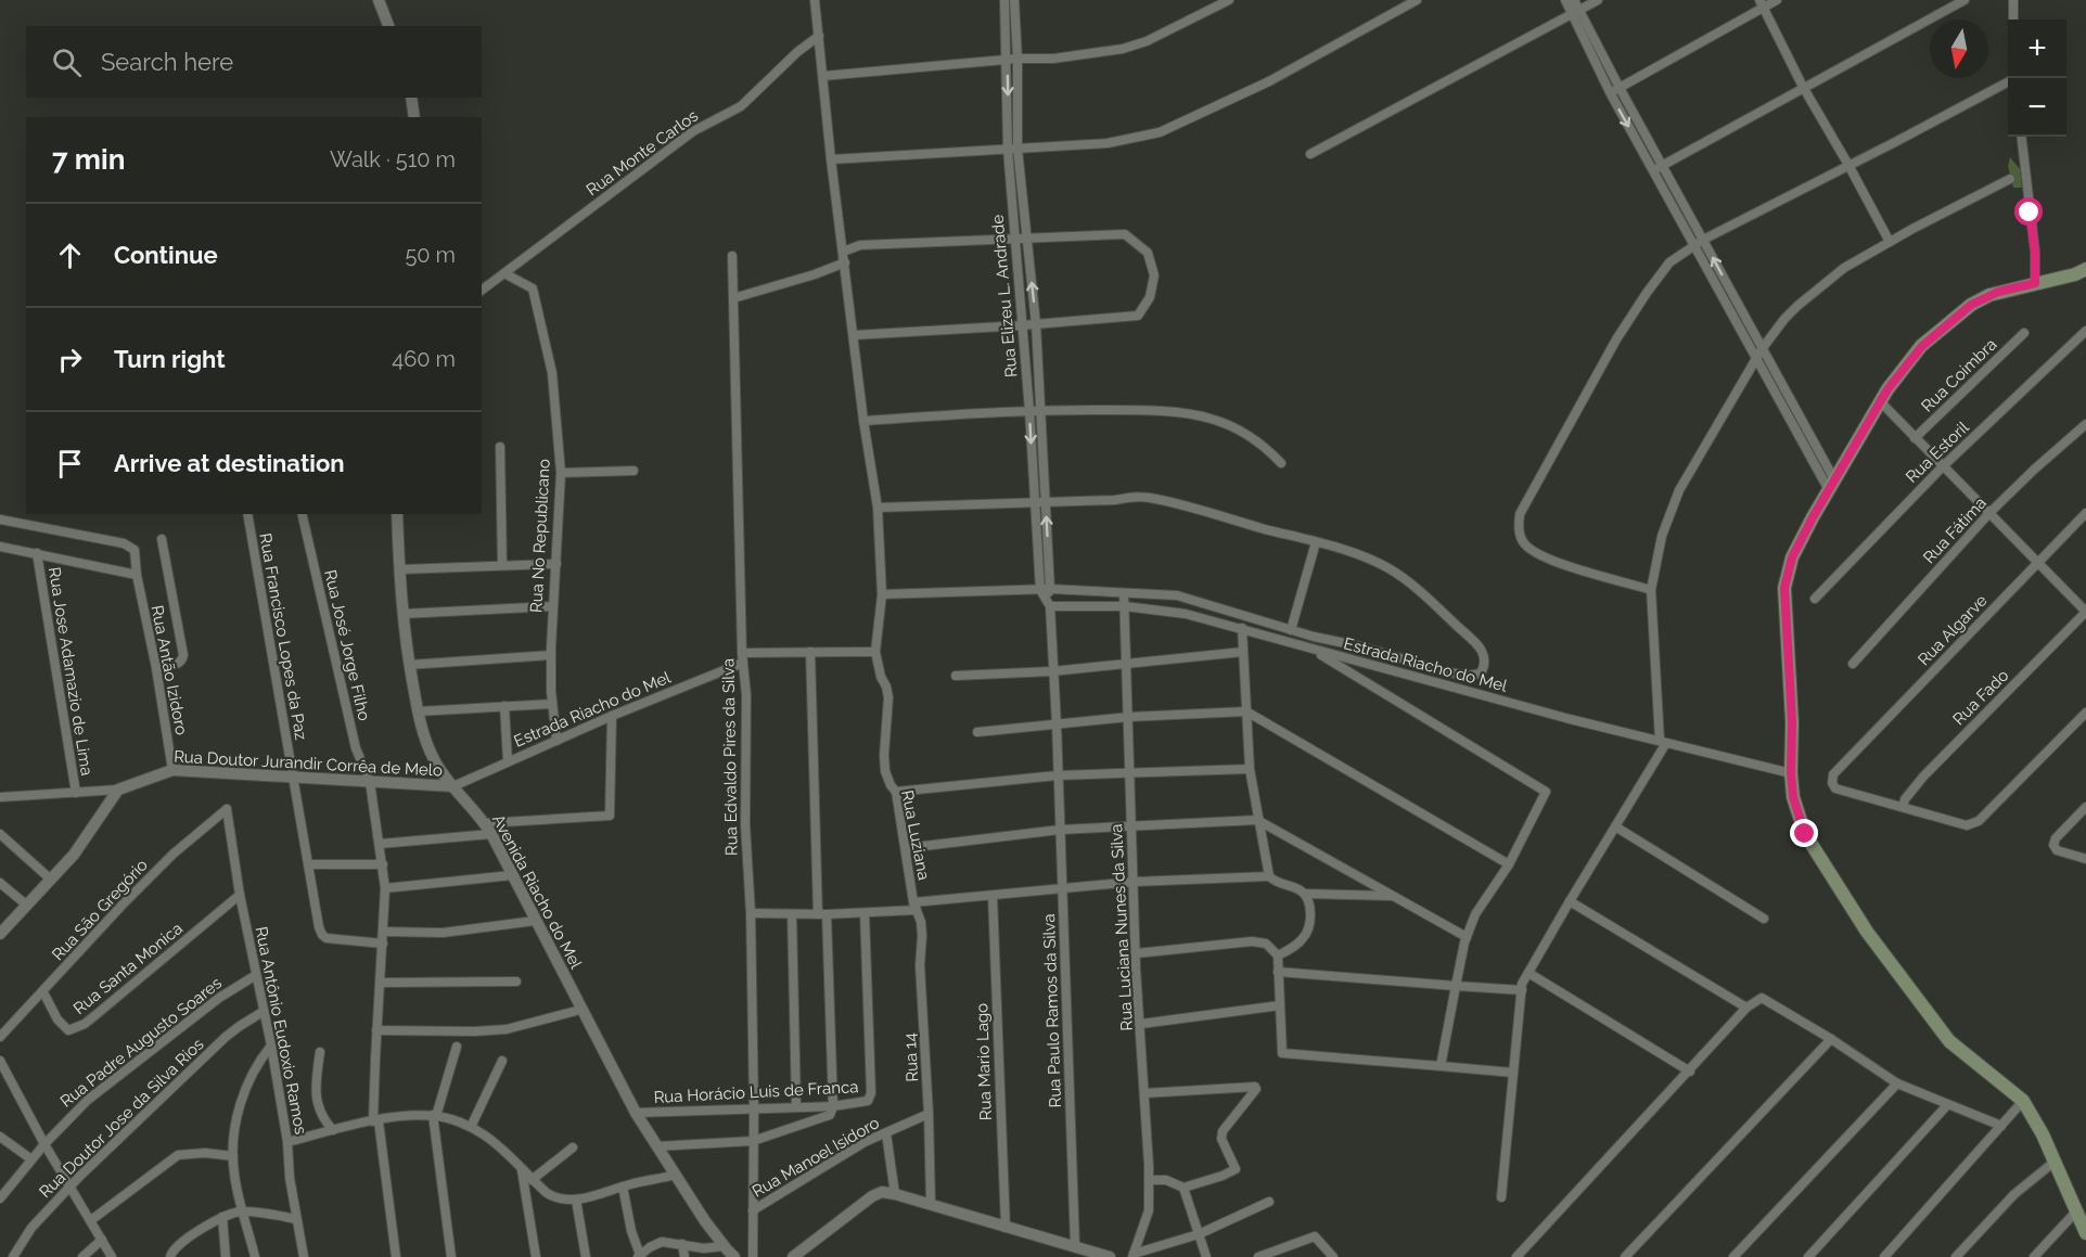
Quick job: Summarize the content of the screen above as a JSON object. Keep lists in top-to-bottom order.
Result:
{
  "streets": {
    "street": [
      "Rua Monte Carlos",
      "Rua Elizeu L. Andrade",
      "Rua Coimbra",
      "Rua Estoril",
      "Rua Fátima",
      "Rua No Republicano",
      "Rua Algarve",
      "Rua Francisco Lopes da Paz",
      "Rua José Jorge Filho",
      "Estrada Riacho do Mel",
      "Rua Antão Izidoro",
      "Rua Jose Adamazio de Lima",
      "Rua Fado",
      "Rua Edvaldo Pires da Silva",
      "Rua Doutor Jurandir Corrêa de Melo",
      "Rua Luziana",
      "Avenida Riacho do Mel",
      "Rua São Gregório",
      "Rua Luciana Nunes da Silva",
      "Rua Santa Monica",
      "Rua Paulo Ramos da Silva",
      "Rua Antônio Eudoxio Ramos",
      "Rua Padre Augusto Soares",
      "Rua 14",
      "Rua Mario Lago",
      "Rua Horácio Luis de Franca",
      "Rua Doutor Jose da Silva Rios",
      "Rua Manoel Isidoro"
    ]
  },
  "crossings": [
    ["Rua Monte Carlos", "Rua No Republicano"],
    ["Rua No Republicano", "Estrada Riacho do Mel"],
    ["Rua Algarve", "Rua Fado"],
    ["Rua Francisco Lopes da Paz", "Rua José Jorge Filho"],
    ["Rua Francisco Lopes da Paz", "Rua Doutor Jurandir Corrêa de Melo"],
    ["Rua José Jorge Filho", "Rua Doutor Jurandir Corrêa de Melo"],
    ["Estrada Riacho do Mel", "Rua Edvaldo Pires da Silva"],
    ["Estrada Riacho do Mel", "Rua Doutor Jurandir Corrêa de Melo"],
    ["Estrada Riacho do Mel", "Avenida Riacho do Mel"],
    ["Estrada Riacho do Mel", "Rua Luciana Nunes da Silva"],
    ["Estrada Riacho do Mel", "Rua Paulo Ramos da Silva"],
    ["Rua Antão Izidoro", "Rua Doutor Jurandir Corrêa de Melo"],
    ["Rua Edvaldo Pires da Silva", "Rua Horácio Luis de Franca"],
    ["Rua Edvaldo Pires da Silva", "Rua Manoel Isidoro"],
    ["Rua Doutor Jurandir Corrêa de Melo", "Avenida Riacho do Mel"],
    ["Rua Luziana", "Rua 14"],
    ["Avenida Riacho do Mel", "Rua Horácio Luis de Franca"],
    ["Rua São Gregório", "Rua Santa Monica"],
    ["Rua São Gregório", "Rua Antônio Eudoxio Ramos"],
    ["Rua Santa Monica", "Rua Antônio Eudoxio Ramos"],
    ["Rua Antônio Eudoxio Ramos", "Rua Padre Augusto Soares"],
    ["Rua Antônio Eudoxio Ramos", "Rua Doutor Jose da Silva Rios"],
    ["Rua 14", "Rua Manoel Isidoro"]
  ],
  "north": "bottom",
  "page": {
    "map_buttons": ["+", "−"],
    "search": "Search here",
    "heading": ["7 min", "Walk · 510 m"],
    "list": [
      ["Continue", "50 m"],
      ["Turn right", "460 m"],
      "Arrive at destination"
    ]
  }
}
